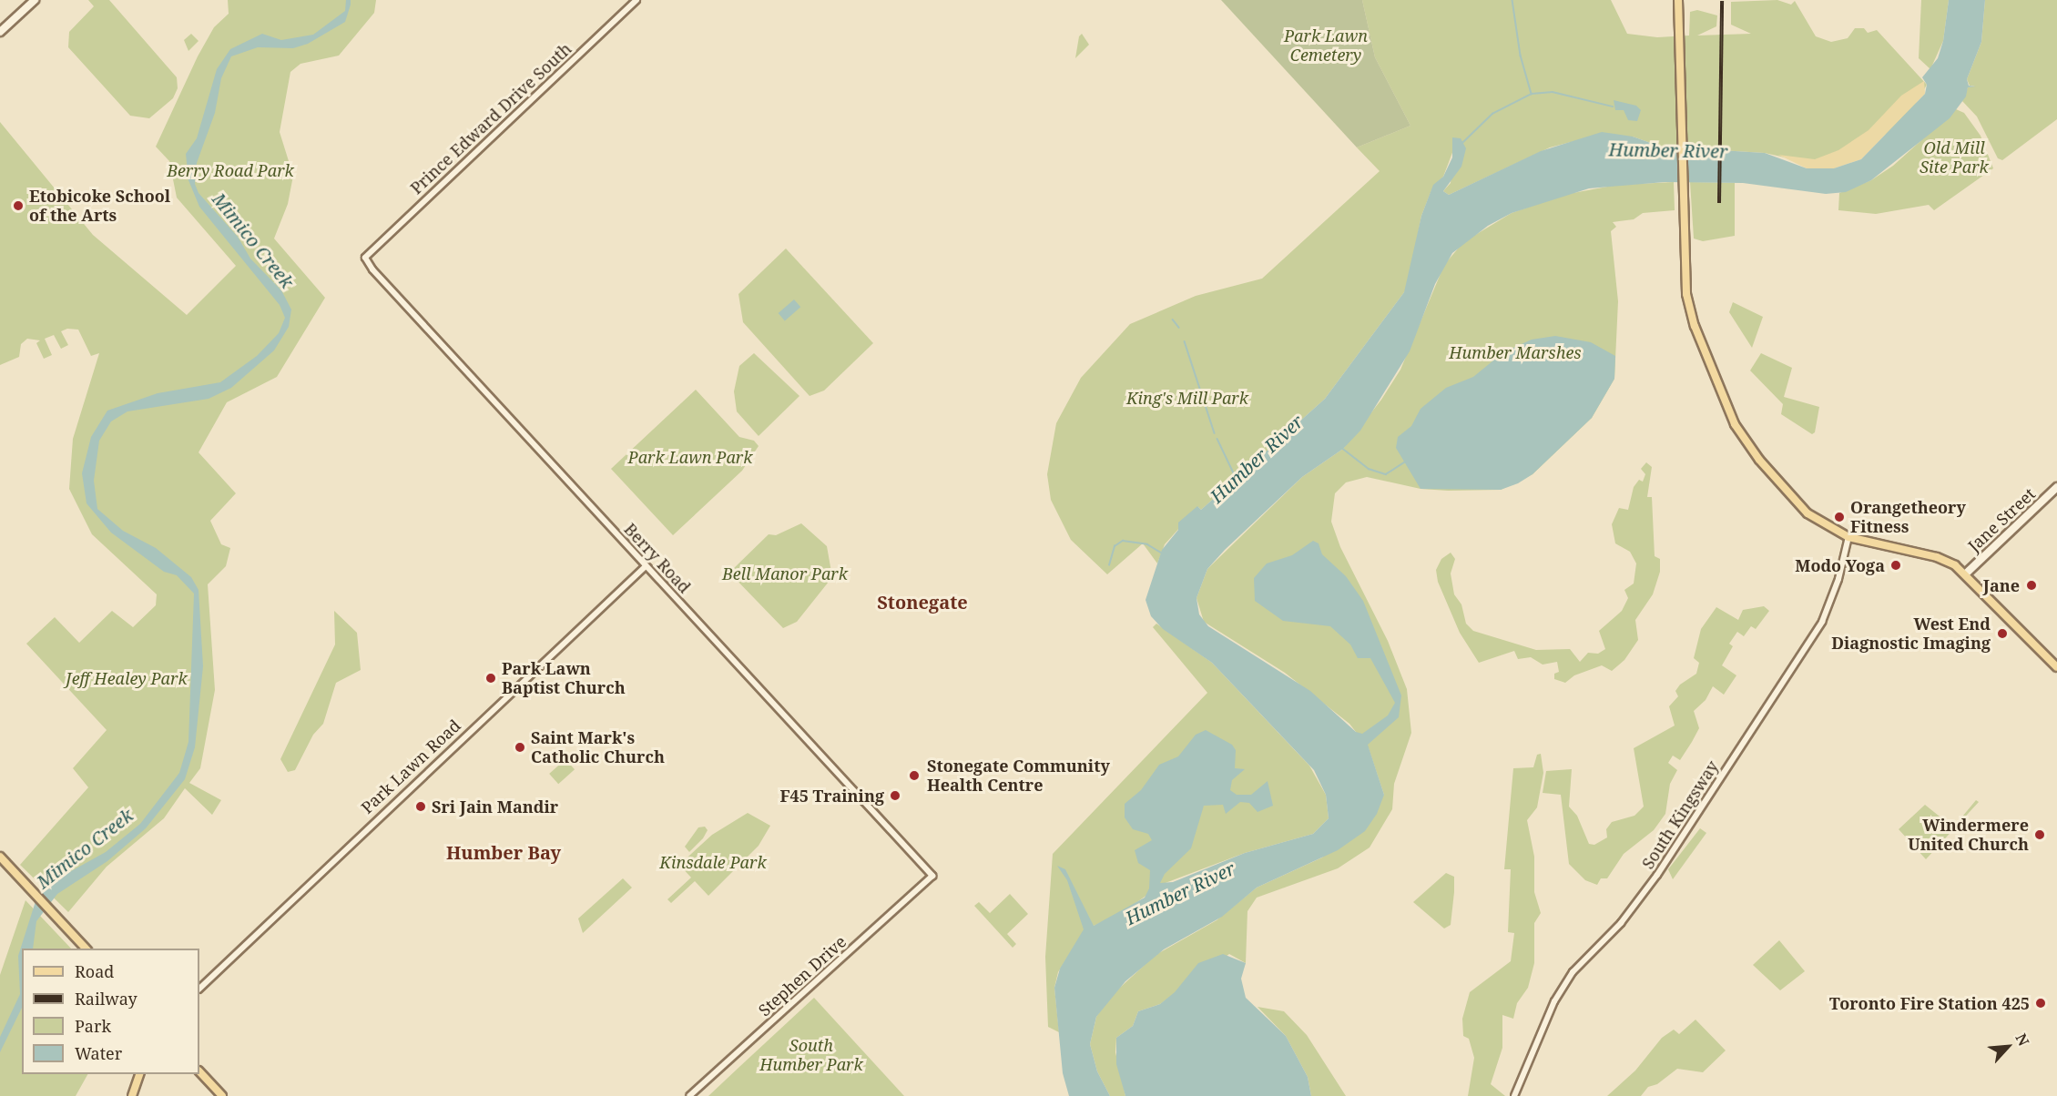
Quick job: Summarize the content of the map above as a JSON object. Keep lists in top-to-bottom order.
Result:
{
  "streets": {
    "main road": ["Jane Street"],
    "street": [
      "Prince Edward Drive South",
      "Berry Road",
      "Park Lawn Road",
      "South Kingsway",
      "Stephen Drive"
    ]
  },
  "crossings": [
    ["Prince Edward Drive South", "Berry Road"],
    ["Berry Road", "Park Lawn Road"],
    ["Berry Road", "Stephen Drive"]
  ],
  "districts": ["Stonegate", "Humber Bay"],
  "water": ["Humber River", "Mimico Creek"],
  "parks": [
    "Park Lawn Cemetery",
    "Old Mill Site Park",
    "Berry Road Park",
    "Humber Marshes",
    "King's Mill Park",
    "Park Lawn Park",
    "Bell Manor Park",
    "Jeff Healey Park",
    "Kinsdale Park",
    "South Humber Park"
  ],
  "places": [
    "Etobicoke School of the Arts",
    "Orangetheory Fitness",
    "Modo Yoga",
    "Jane",
    "West End Diagnostic Imaging",
    "Park Lawn Baptist Church",
    "Saint Mark's Catholic Church",
    "Stonegate Community Health Centre",
    "F45 Training",
    "Sri Jain Mandir",
    "Windermere United Church",
    "Toronto Fire Station 425"
  ],
  "legend": [
    "Road",
    "Railway",
    "Park",
    "Water"
  ],
  "north": "top right"
}
